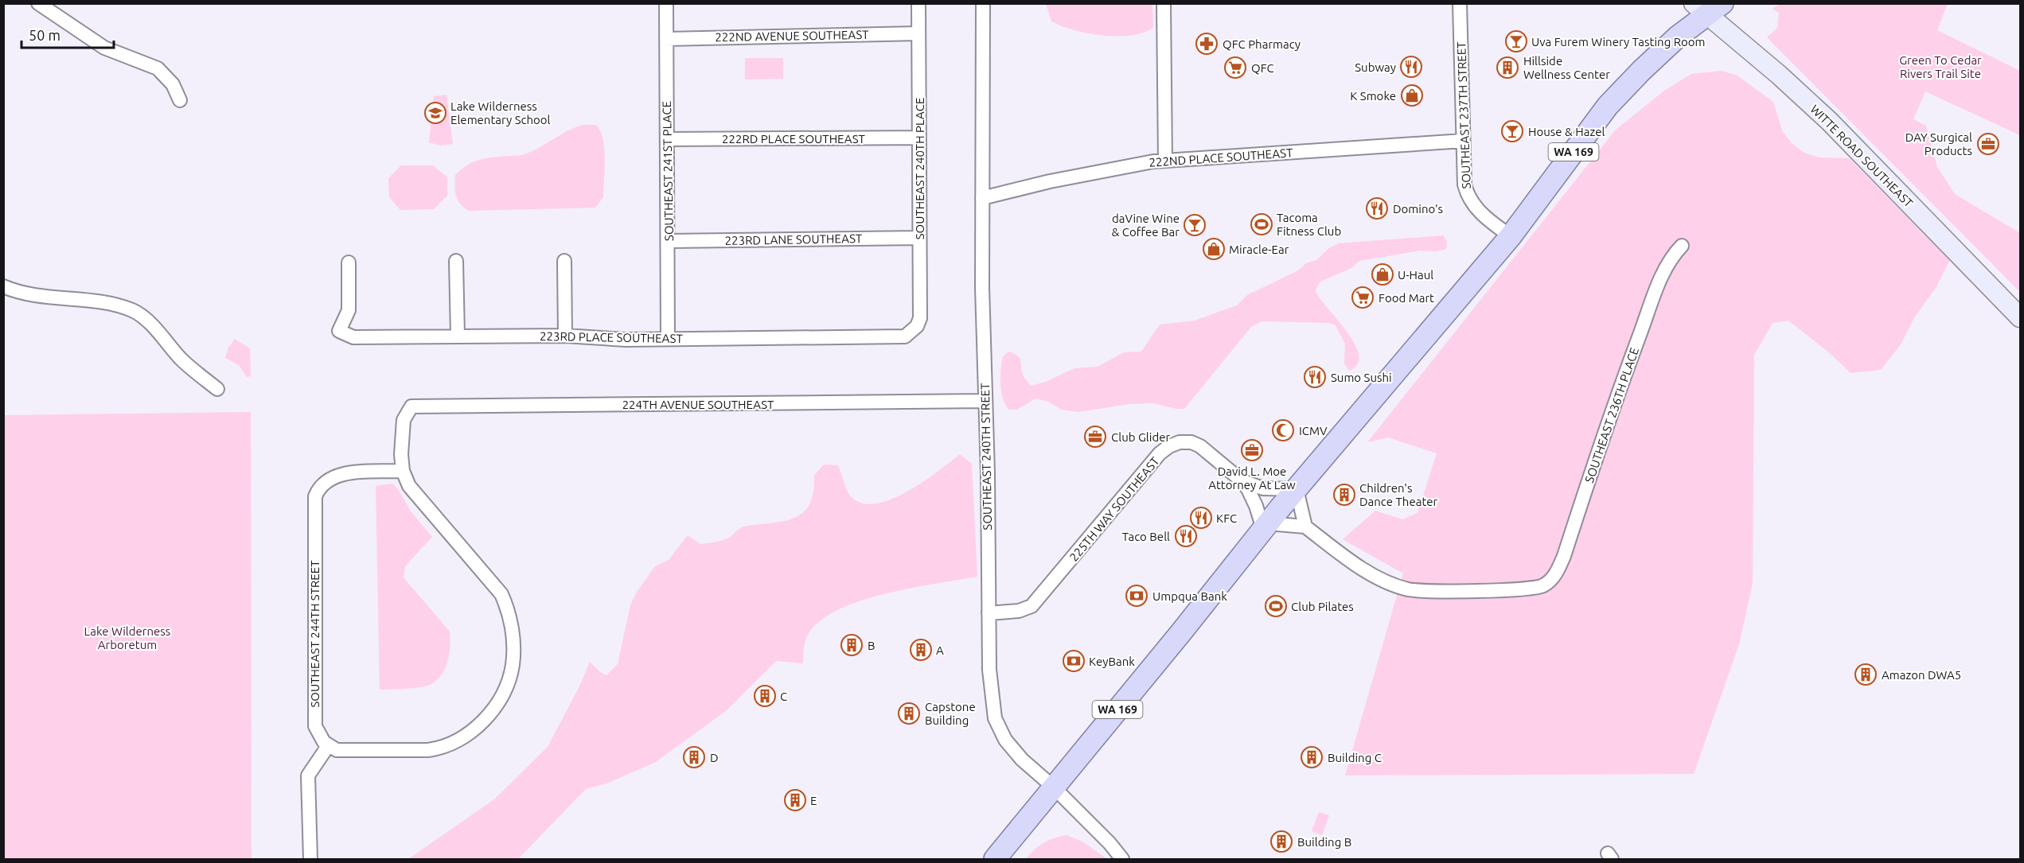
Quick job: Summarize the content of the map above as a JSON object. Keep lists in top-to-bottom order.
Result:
{
  "streets": {
    "main road": ["WA 169"],
    "street": [
      "222ND AVENUE SOUTHEAST",
      "SOUTHEAST 237TH STREET",
      "222RD PLACE SOUTHEAST",
      "WITTE ROAD SOUTHEAST",
      "222ND PLACE SOUTHEAST",
      "SOUTHEAST 240TH PLACE",
      "SOUTHEAST 241ST PLACE",
      "223RD LANE SOUTHEAST",
      "223RD PLACE SOUTHEAST",
      "224TH AVENUE SOUTHEAST",
      "SOUTHEAST 236TH PLACE",
      "SOUTHEAST 240TH STREET",
      "225TH WAY SOUTHEAST",
      "SOUTHEAST 244TH STREET"
    ]
  },
  "crossings": [
    ["222ND AVENUE SOUTHEAST", "SOUTHEAST 240TH PLACE"],
    ["222ND AVENUE SOUTHEAST", "SOUTHEAST 241ST PLACE"],
    ["SOUTHEAST 237TH STREET", "WA 169"],
    ["SOUTHEAST 237TH STREET", "222ND PLACE SOUTHEAST"],
    ["222RD PLACE SOUTHEAST", "SOUTHEAST 240TH PLACE"],
    ["222RD PLACE SOUTHEAST", "SOUTHEAST 241ST PLACE"],
    ["WA 169", "WITTE ROAD SOUTHEAST"],
    ["WA 169", "SOUTHEAST 240TH STREET"],
    ["222ND PLACE SOUTHEAST", "SOUTHEAST 240TH STREET"],
    ["SOUTHEAST 240TH PLACE", "223RD LANE SOUTHEAST"],
    ["SOUTHEAST 240TH PLACE", "223RD PLACE SOUTHEAST"],
    ["SOUTHEAST 241ST PLACE", "223RD LANE SOUTHEAST"],
    ["SOUTHEAST 241ST PLACE", "223RD PLACE SOUTHEAST"],
    ["224TH AVENUE SOUTHEAST", "SOUTHEAST 240TH STREET"],
    ["224TH AVENUE SOUTHEAST", "SOUTHEAST 244TH STREET"],
    ["SOUTHEAST 240TH STREET", "225TH WAY SOUTHEAST"]
  ],
  "parks": ["Green To Cedar Rivers Trail Site", "Lake Wilderness Arboretum"],
  "places": {
    "bar": ["Uva Furem Winery Tasting Room", "House & Hazel", "daVine Wine & Coffee Bar"],
    "pharmacy": ["QFC Pharmacy"],
    "restaurant": [
      "Subway",
      "Domino's",
      "Sumo Sushi",
      "KFC",
      "Taco Bell"
    ],
    "supermarket": ["QFC", "Food Mart"],
    "building": [
      "Hillside Wellness Center",
      "Children's Dance Theater",
      "B",
      "A",
      "Amazon DWA5",
      "C",
      "Capstone Building",
      "D",
      "Building C",
      "E",
      "Building B"
    ],
    "shop": ["K Smoke", "Miracle-Ear", "U-Haul"],
    "school or university": ["Lake Wilderness Elementary School"],
    "office": ["DAY Surgical Products", "Club Glider", "David L. Moe Attorney At Law"],
    "sports": ["Tacoma Fitness Club", "Club Pilates"],
    "mosque": ["ICMV"],
    "bank": ["Umpqua Bank", "KeyBank"]
  },
  "scale_bar": "50 m"
}
